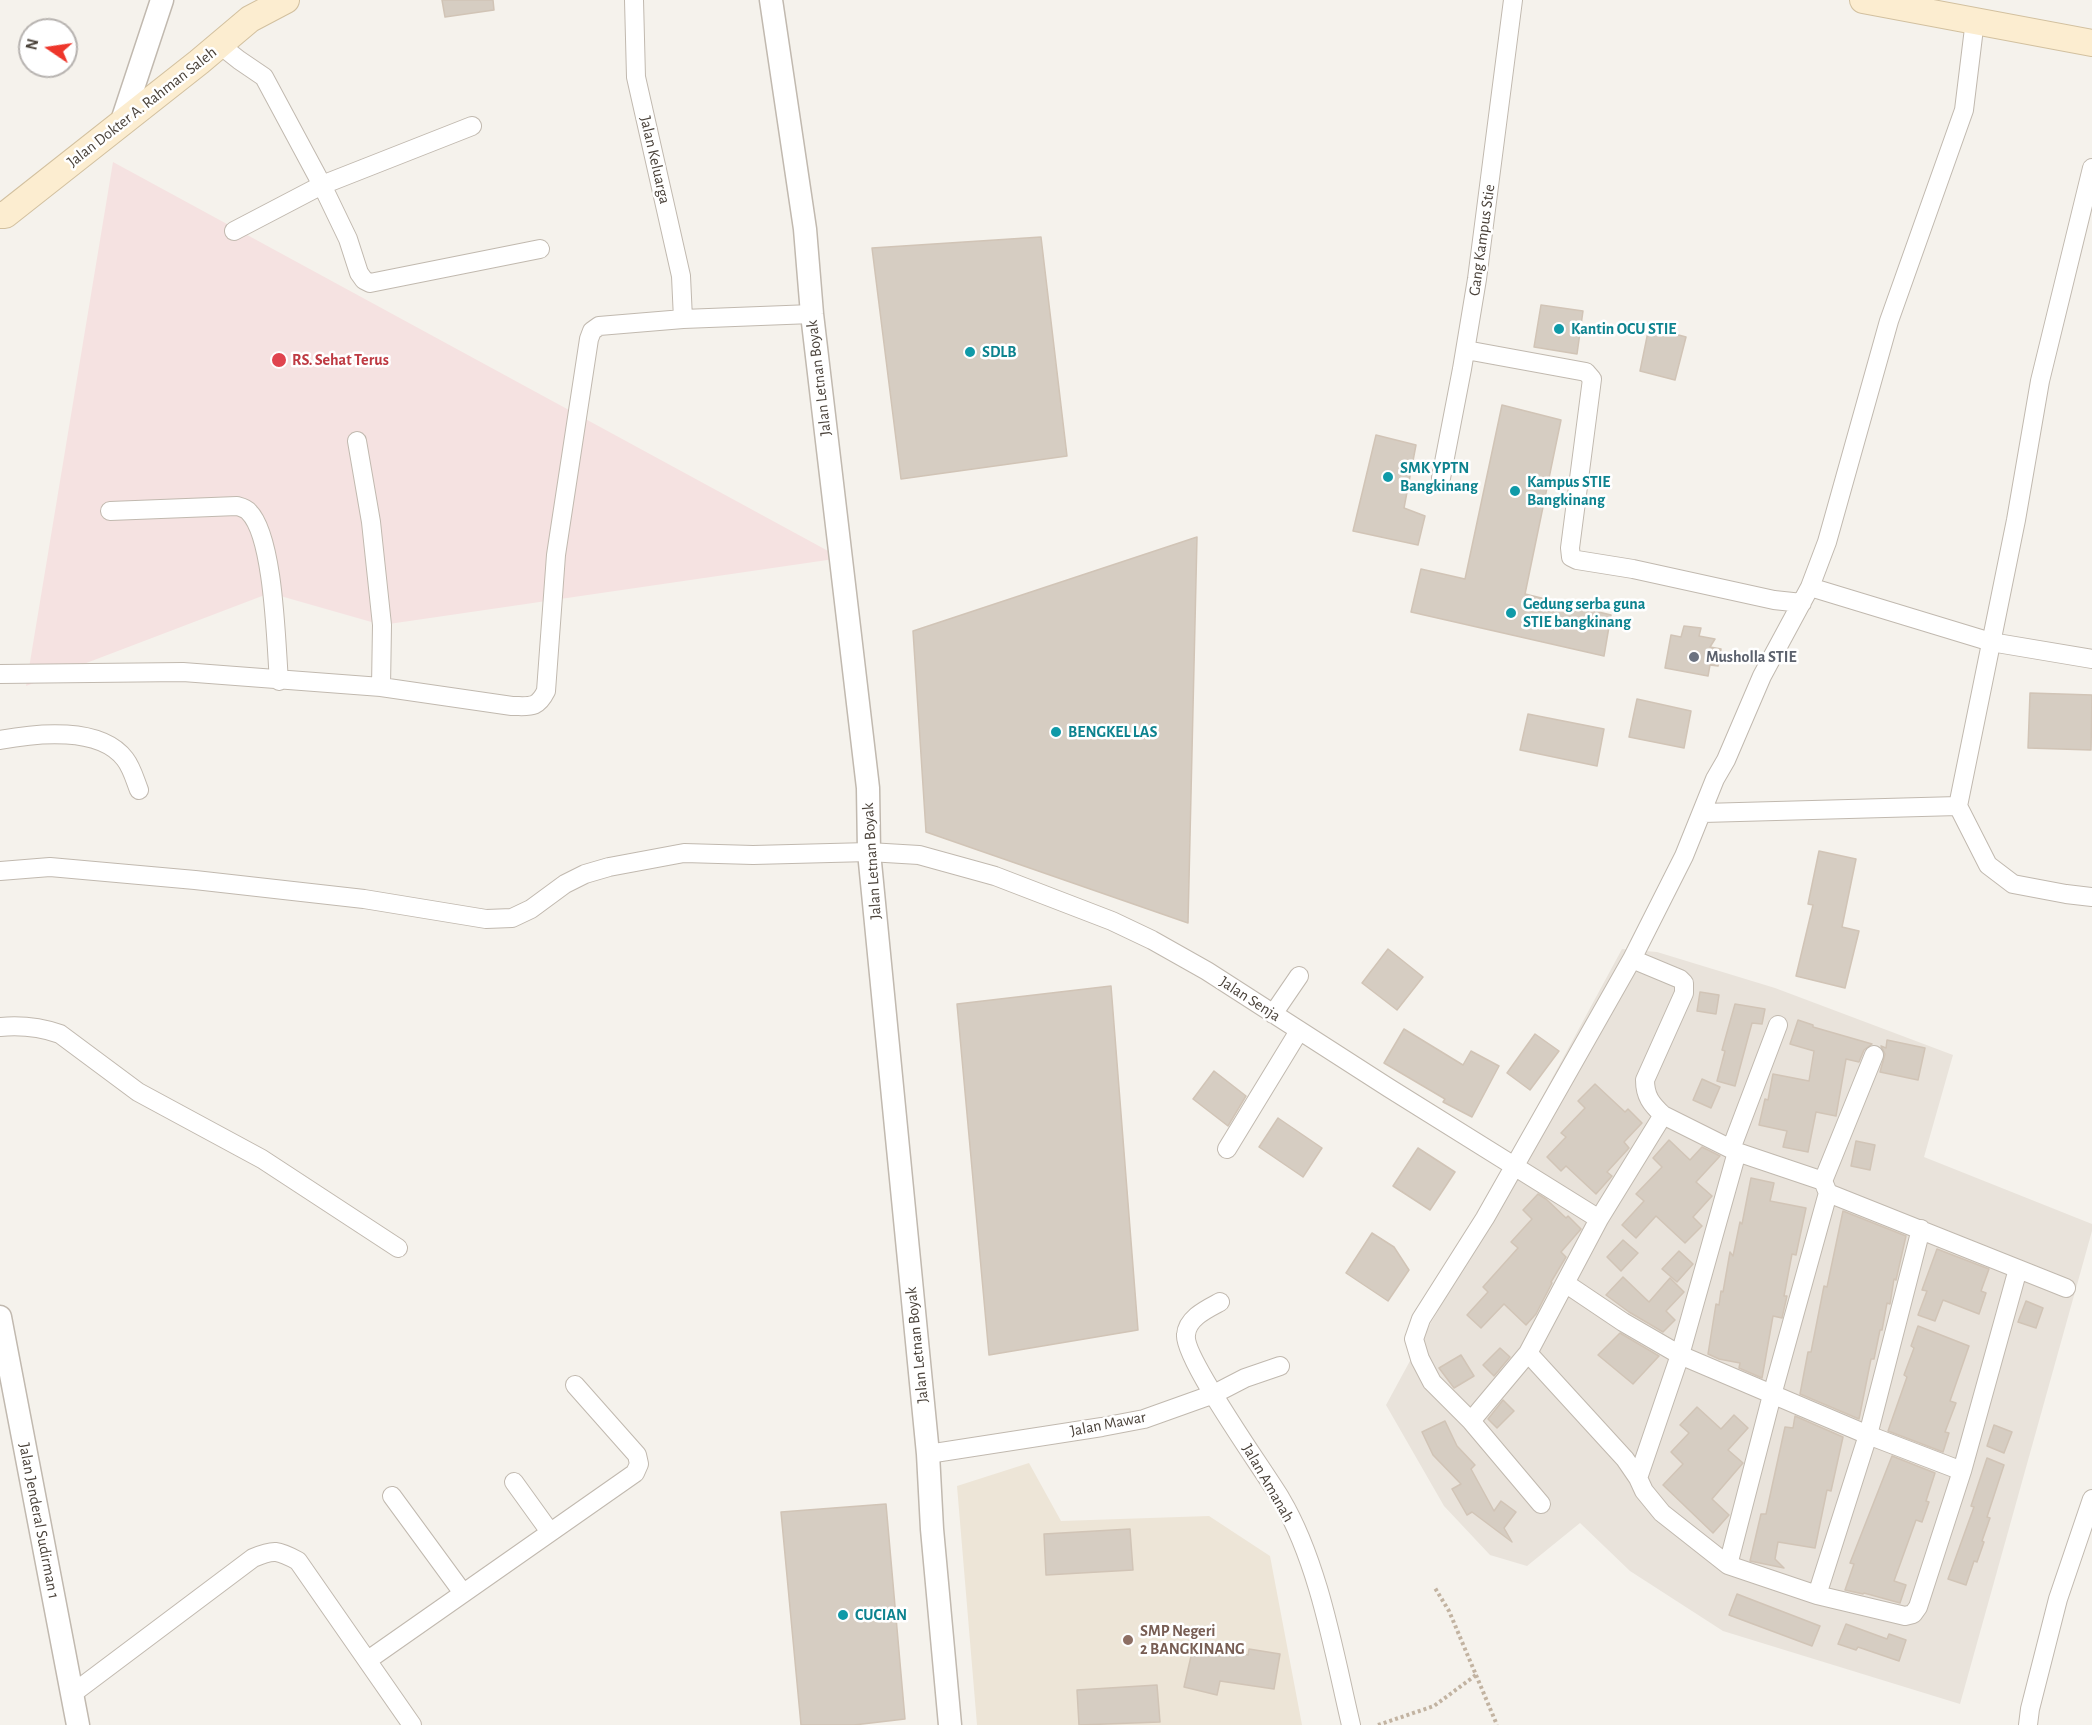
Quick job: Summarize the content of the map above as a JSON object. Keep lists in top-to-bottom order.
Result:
{
  "streets": {
    "main road": ["Jalan Dokter A. Rahman Saleh"],
    "street": [
      "Jalan Keluarga",
      "Gang Kampus Stie",
      "Jalan Letnan Boyak",
      "Jalan Senja",
      "Jalan Mawar",
      "Jalan Amanah",
      "Jalan Jenderal Sudirman 1"
    ]
  },
  "crossings": [
    ["Jalan Letnan Boyak", "Jalan Senja"],
    ["Jalan Letnan Boyak", "Jalan Mawar"],
    ["Jalan Mawar", "Jalan Amanah"]
  ],
  "places": [
    "Kantin OCU STIE",
    "SDLB",
    "RS. Sehat Terus",
    "SMK YPTN Bangkinang",
    "Kampus STIE Bangkinang",
    "Gedung serba guna STIE bangkinang",
    "Musholla STIE",
    "BENGKEL LAS",
    "CUCIAN",
    "SMP Negeri 2 BANGKINANG"
  ],
  "north": "left"
}
